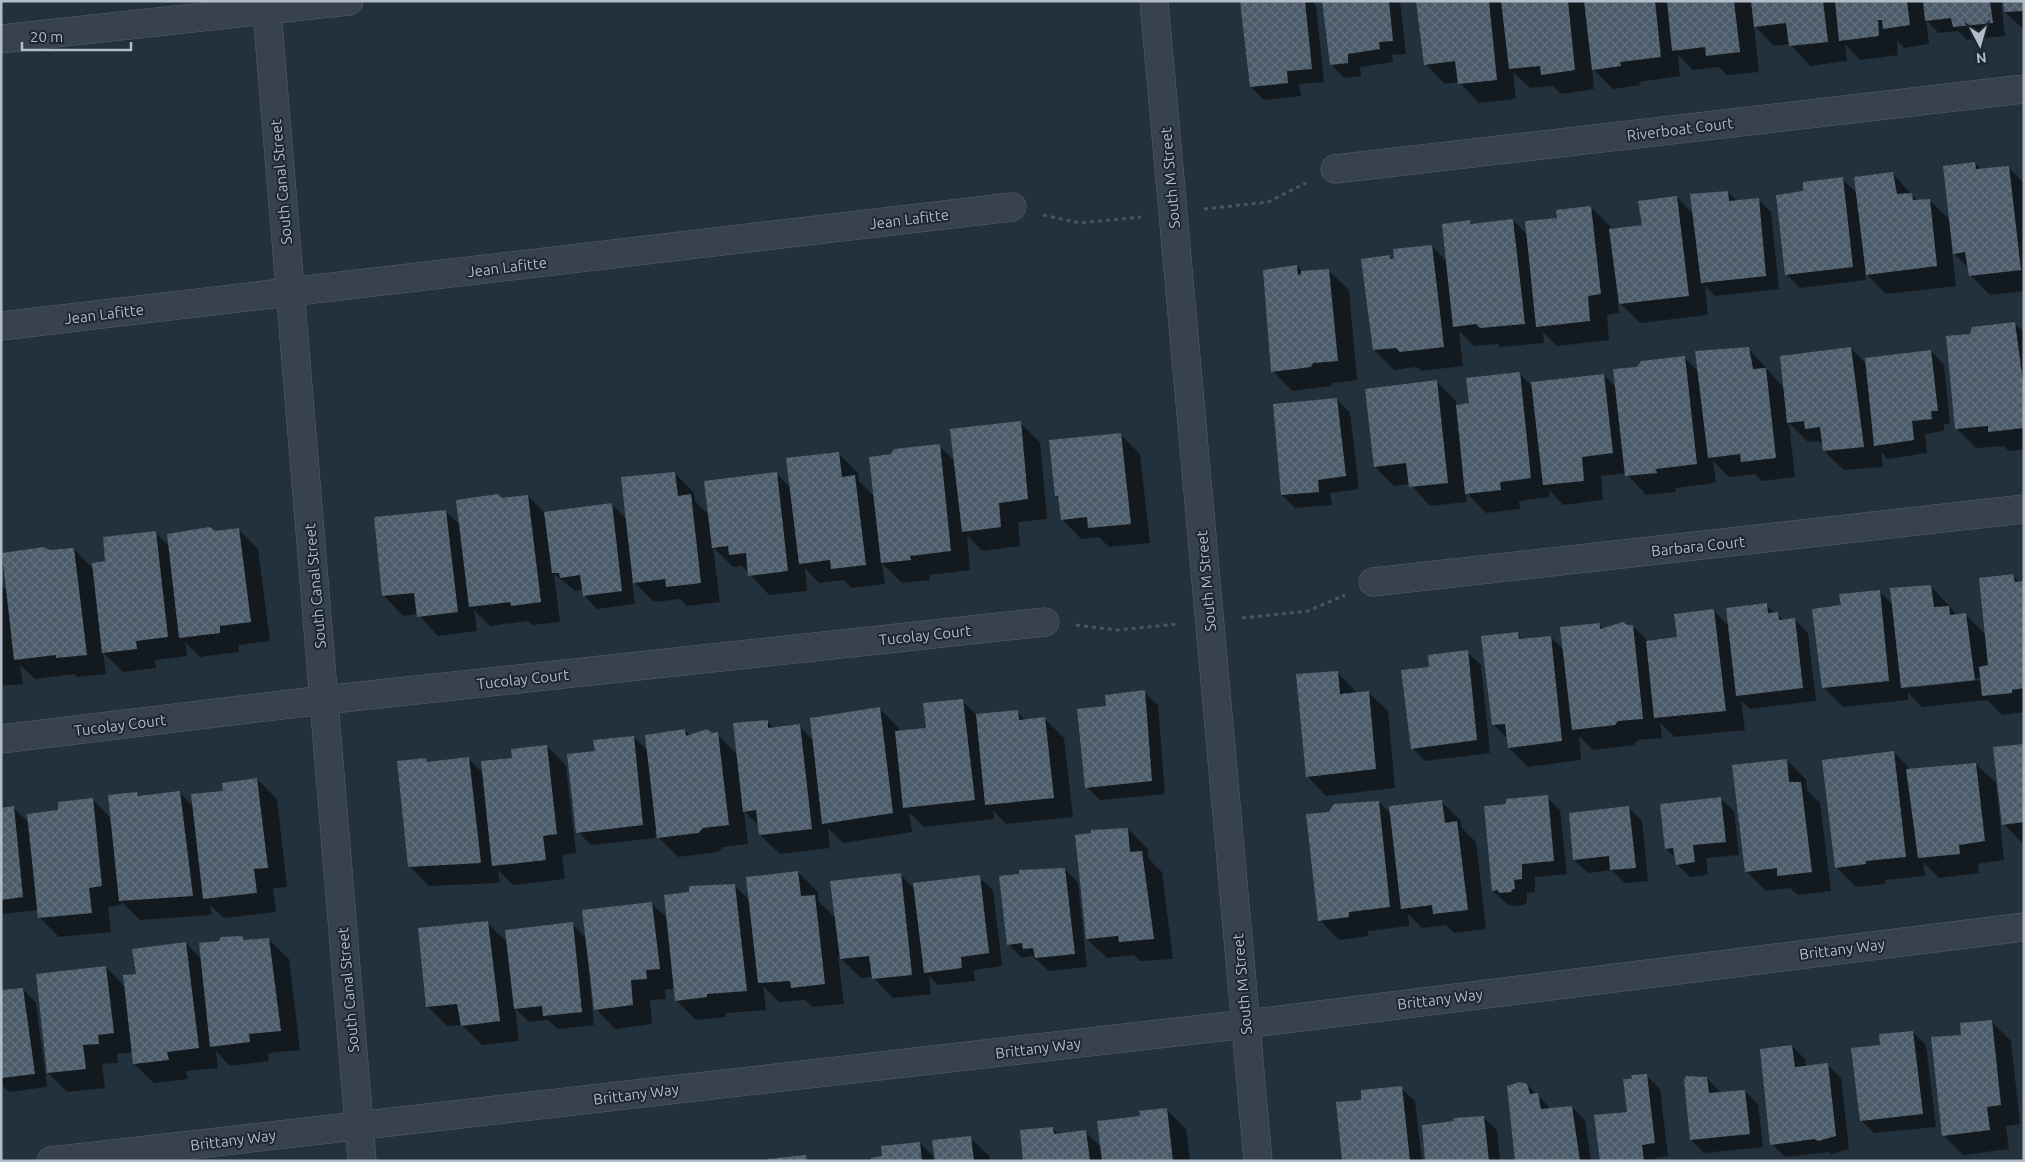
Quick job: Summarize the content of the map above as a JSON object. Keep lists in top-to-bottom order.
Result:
{
  "streets": {
    "street": [
      "Riverboat Court",
      "South M Street",
      "South Canal Street",
      "Jean Lafitte",
      "Barbara Court",
      "Tucolay Court",
      "Brittany Way"
    ]
  },
  "crossings": [
    ["South M Street", "Brittany Way"],
    ["South Canal Street", "Jean Lafitte"],
    ["South Canal Street", "Tucolay Court"],
    ["South Canal Street", "Brittany Way"]
  ],
  "scale_bar": "20 m",
  "north": "bottom"
}
